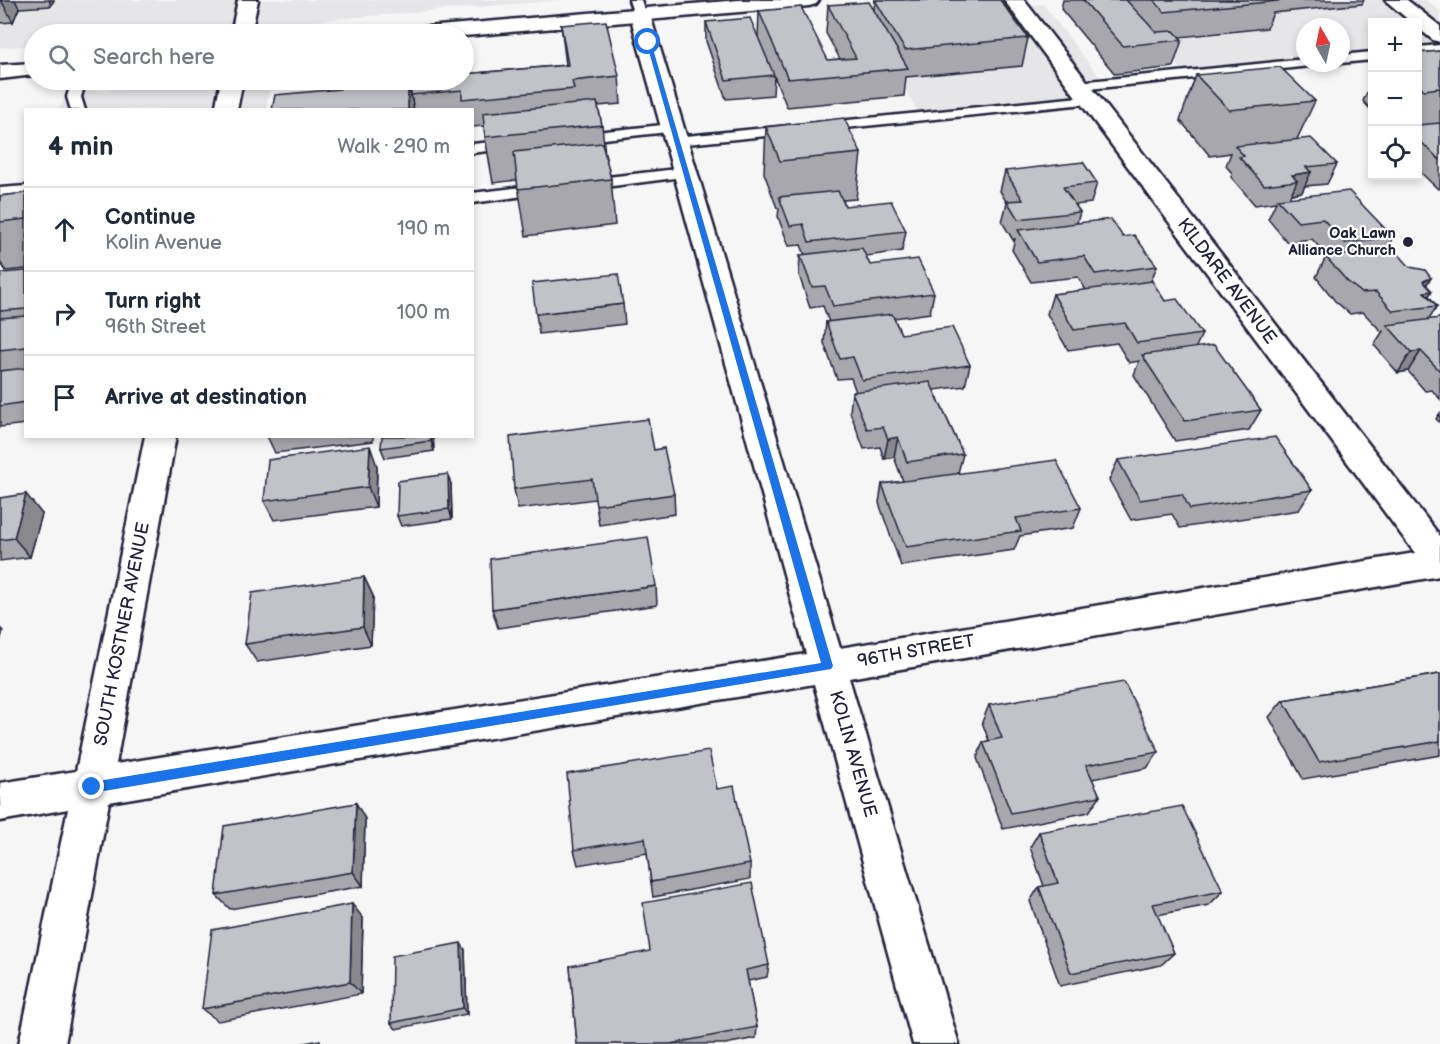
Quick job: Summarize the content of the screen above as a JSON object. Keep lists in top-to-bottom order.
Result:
{
  "streets": {
    "street": [
      "KILDARE AVENUE",
      "SOUTH KOSTNER AVENUE",
      "96TH STREET",
      "KOLIN AVENUE"
    ]
  },
  "crossings": [
    ["KILDARE AVENUE", "96TH STREET"],
    ["SOUTH KOSTNER AVENUE", "96TH STREET"],
    ["96TH STREET", "KOLIN AVENUE"]
  ],
  "places": ["Oak Lawn Alliance Church"],
  "north": "top",
  "page": {
    "map_buttons": ["+", "−"],
    "search": "Search here",
    "heading": ["4 min", "Walk · 290 m"],
    "list": [
      ["Continue", "Kolin Avenue", "190 m"],
      ["Turn right", "96th Street", "100 m"],
      "Arrive at destination"
    ]
  }
}
